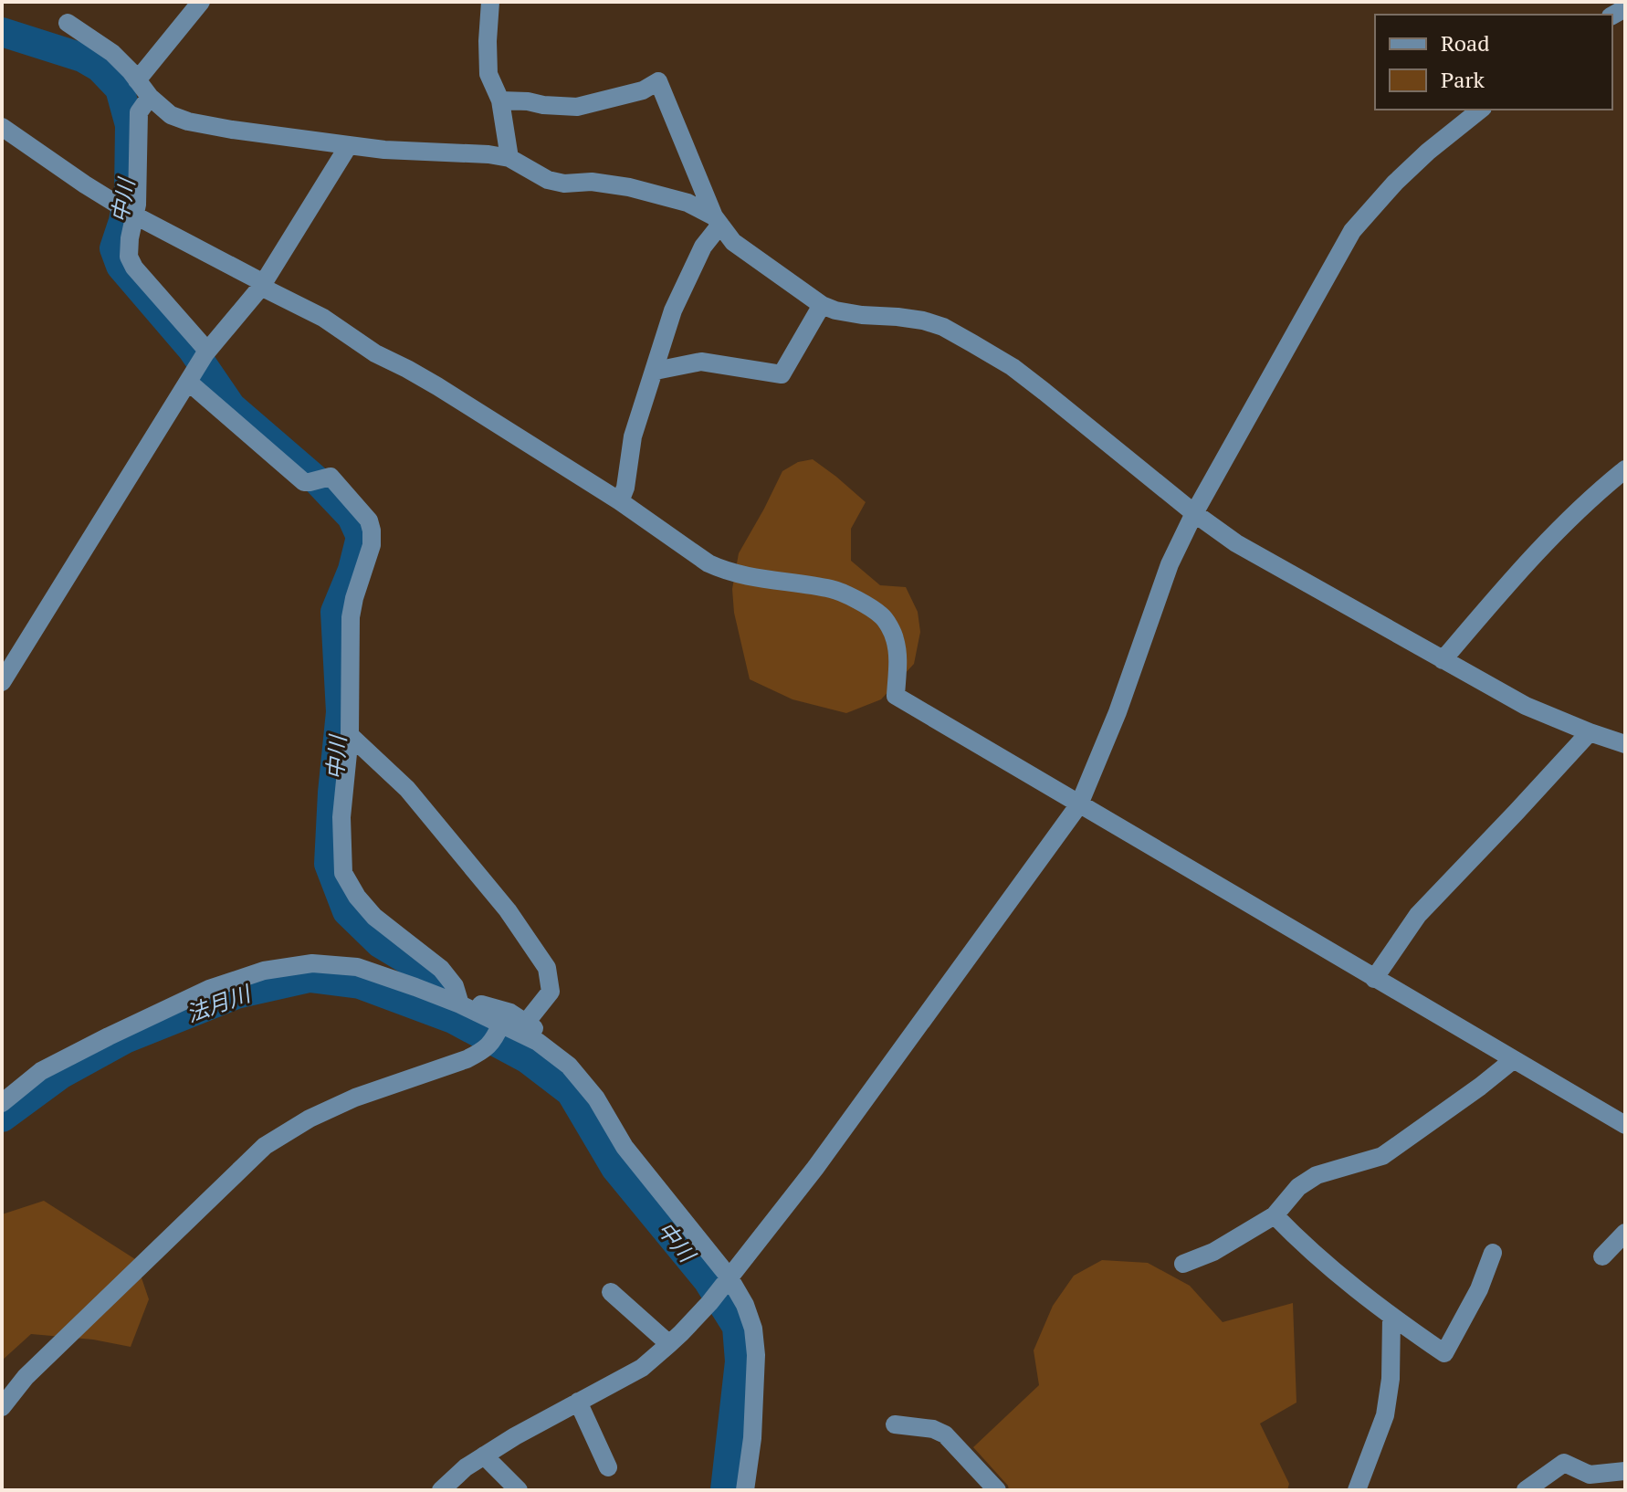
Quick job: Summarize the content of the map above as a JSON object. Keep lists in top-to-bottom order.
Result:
{
  "water": ["中川", "法月川"],
  "legend": ["Road", "Park"]
}
